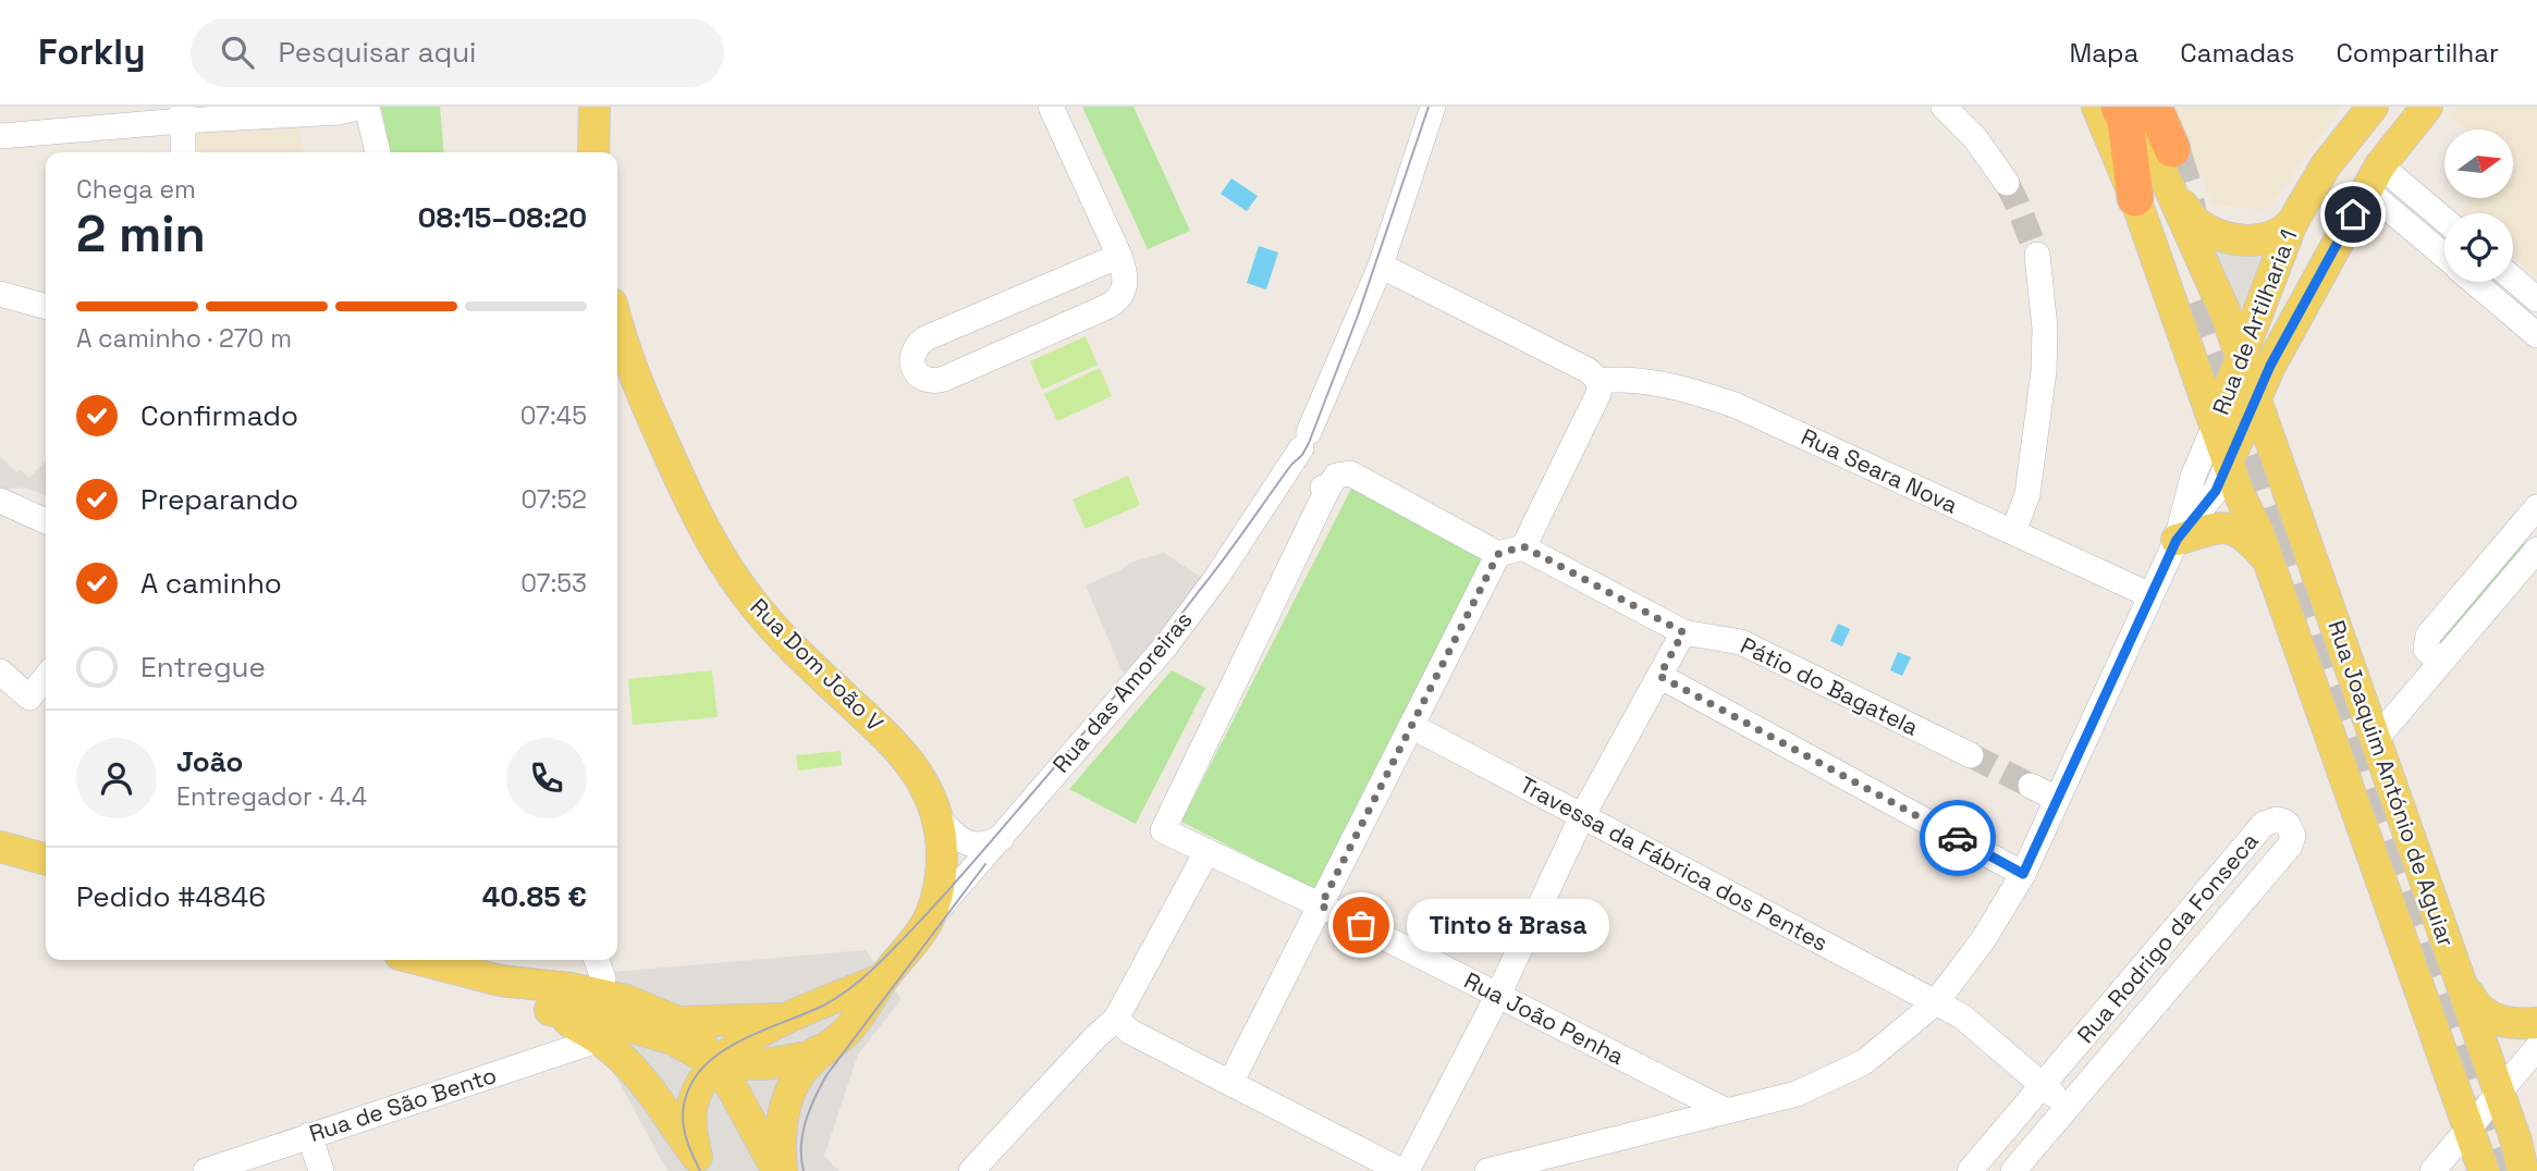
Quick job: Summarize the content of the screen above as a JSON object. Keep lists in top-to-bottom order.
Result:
{
  "streets": {
    "main road": ["Rua de Artilharia 1", "Rua Dom João V", "Rua Joaquim António de Aguiar"],
    "street": [
      "Rua Seara Nova",
      "Pátio do Bagatela",
      "Rua das Amoreiras",
      "Travessa da Fábrica dos Pentes",
      "Rua Rodrigo da Fonseca",
      "Rua João Penha",
      "Rua de São Bento"
    ]
  },
  "crossings": [
    ["Rua de Artilharia 1", "Rua Joaquim António de Aguiar"],
    ["Rua Dom João V", "Rua das Amoreiras"],
    ["Rua das Amoreiras", "Rua João Penha"],
    ["Travessa da Fábrica dos Pentes", "Rua Rodrigo da Fonseca"]
  ],
  "places": ["Tinto & Brasa"],
  "north": "right",
  "page": {
    "header": "Forkly",
    "search": "Pesquisar aqui",
    "nav": ["Mapa", "Camadas", "Compartilhar"],
    "heading": ["2 min", "Chega em", "08:15–08:20"],
    "panel": [
      "João",
      "Entregador · 4.4",
      "Pedido #4846",
      "40.85 €"
    ],
    "bar": "A caminho · 270 m",
    "list": [
      ["Confirmado", "07:45"],
      ["Preparando", "07:52"],
      ["A caminho", "07:53"],
      "Entregue"
    ],
    "bubble": "Tinto & Brasa"
  }
}
